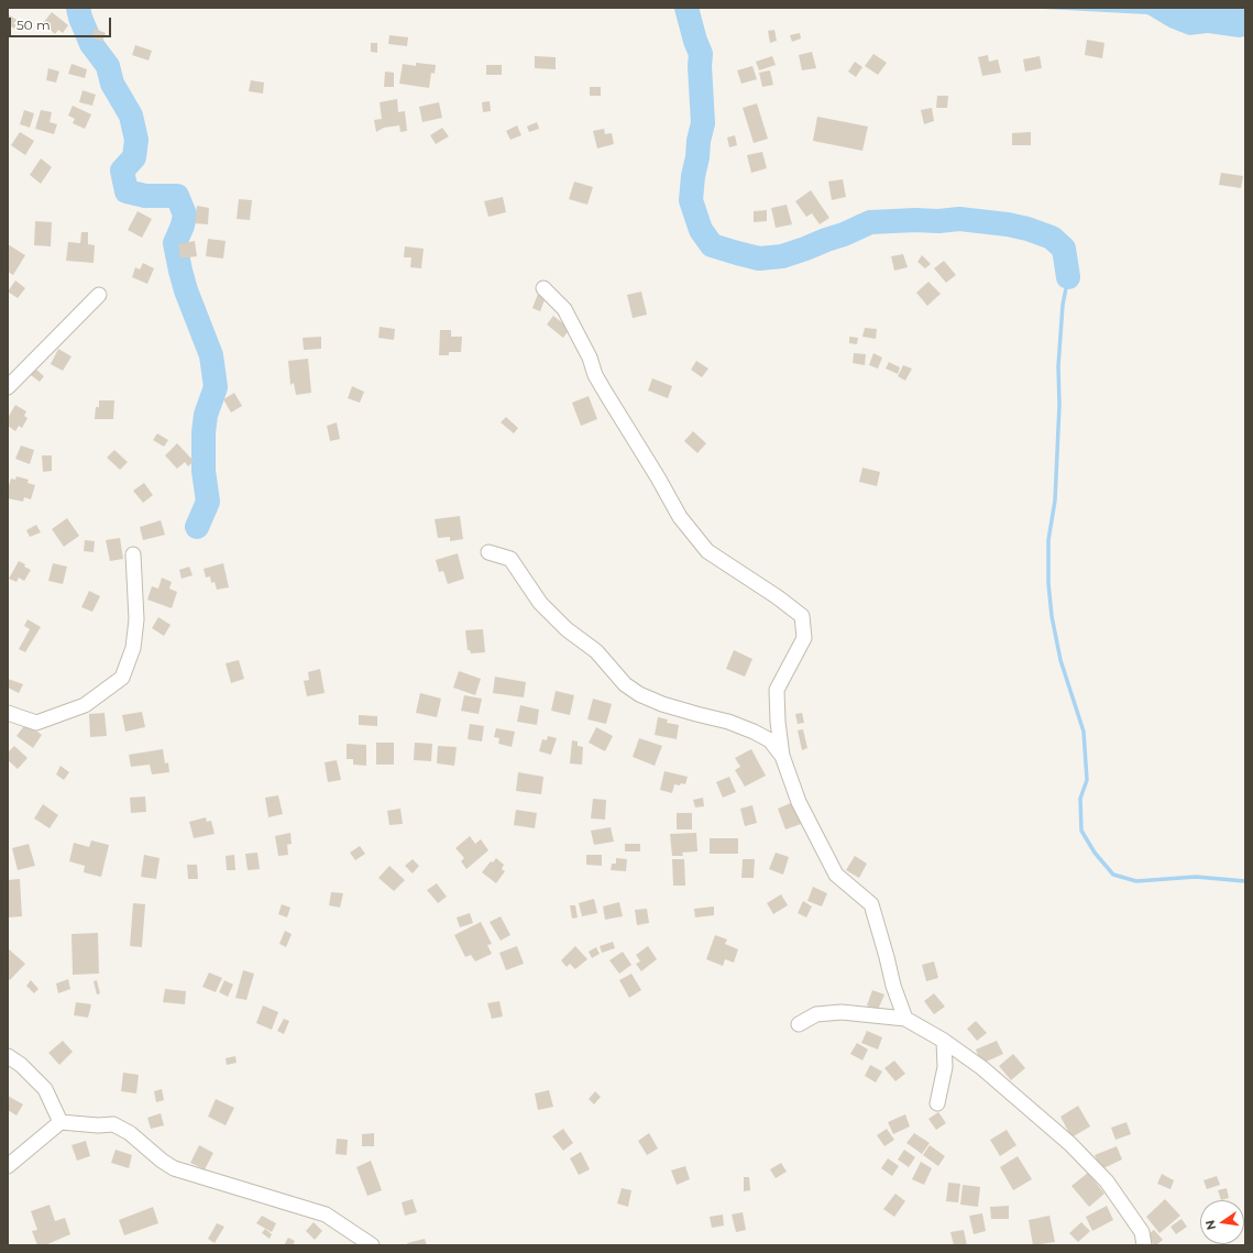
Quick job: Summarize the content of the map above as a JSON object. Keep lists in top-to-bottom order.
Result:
{
  "scale_bar": "50 m",
  "north": "left"
}
